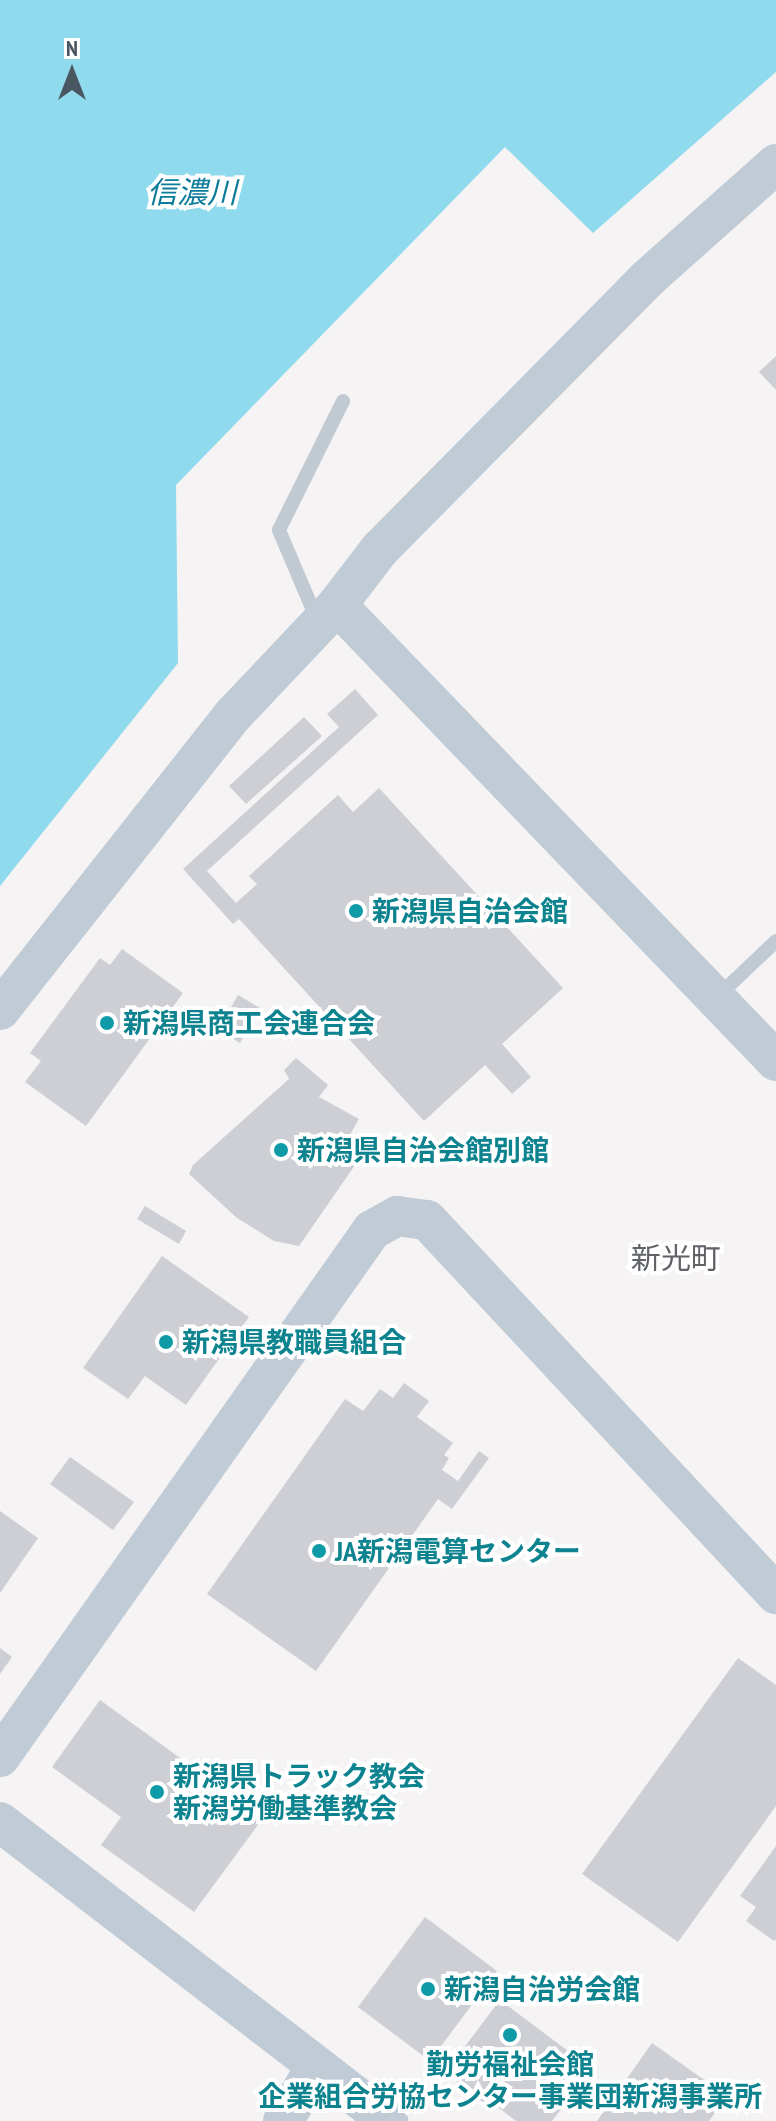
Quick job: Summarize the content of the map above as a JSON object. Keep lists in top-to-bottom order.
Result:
{
  "districts": ["新光町"],
  "water": ["信濃川"],
  "places": [
    "新潟県自治会館",
    "新潟県商工会連合会",
    "新潟県自治会館別館",
    "新潟県教職員組合",
    "JA新潟電算センター",
    "新潟県トラック教会 新潟労働基準教会",
    "新潟自治労会館",
    "勤労福祉会館 企業組合労協センター事業団新潟事業所"
  ],
  "north": "top"
}
